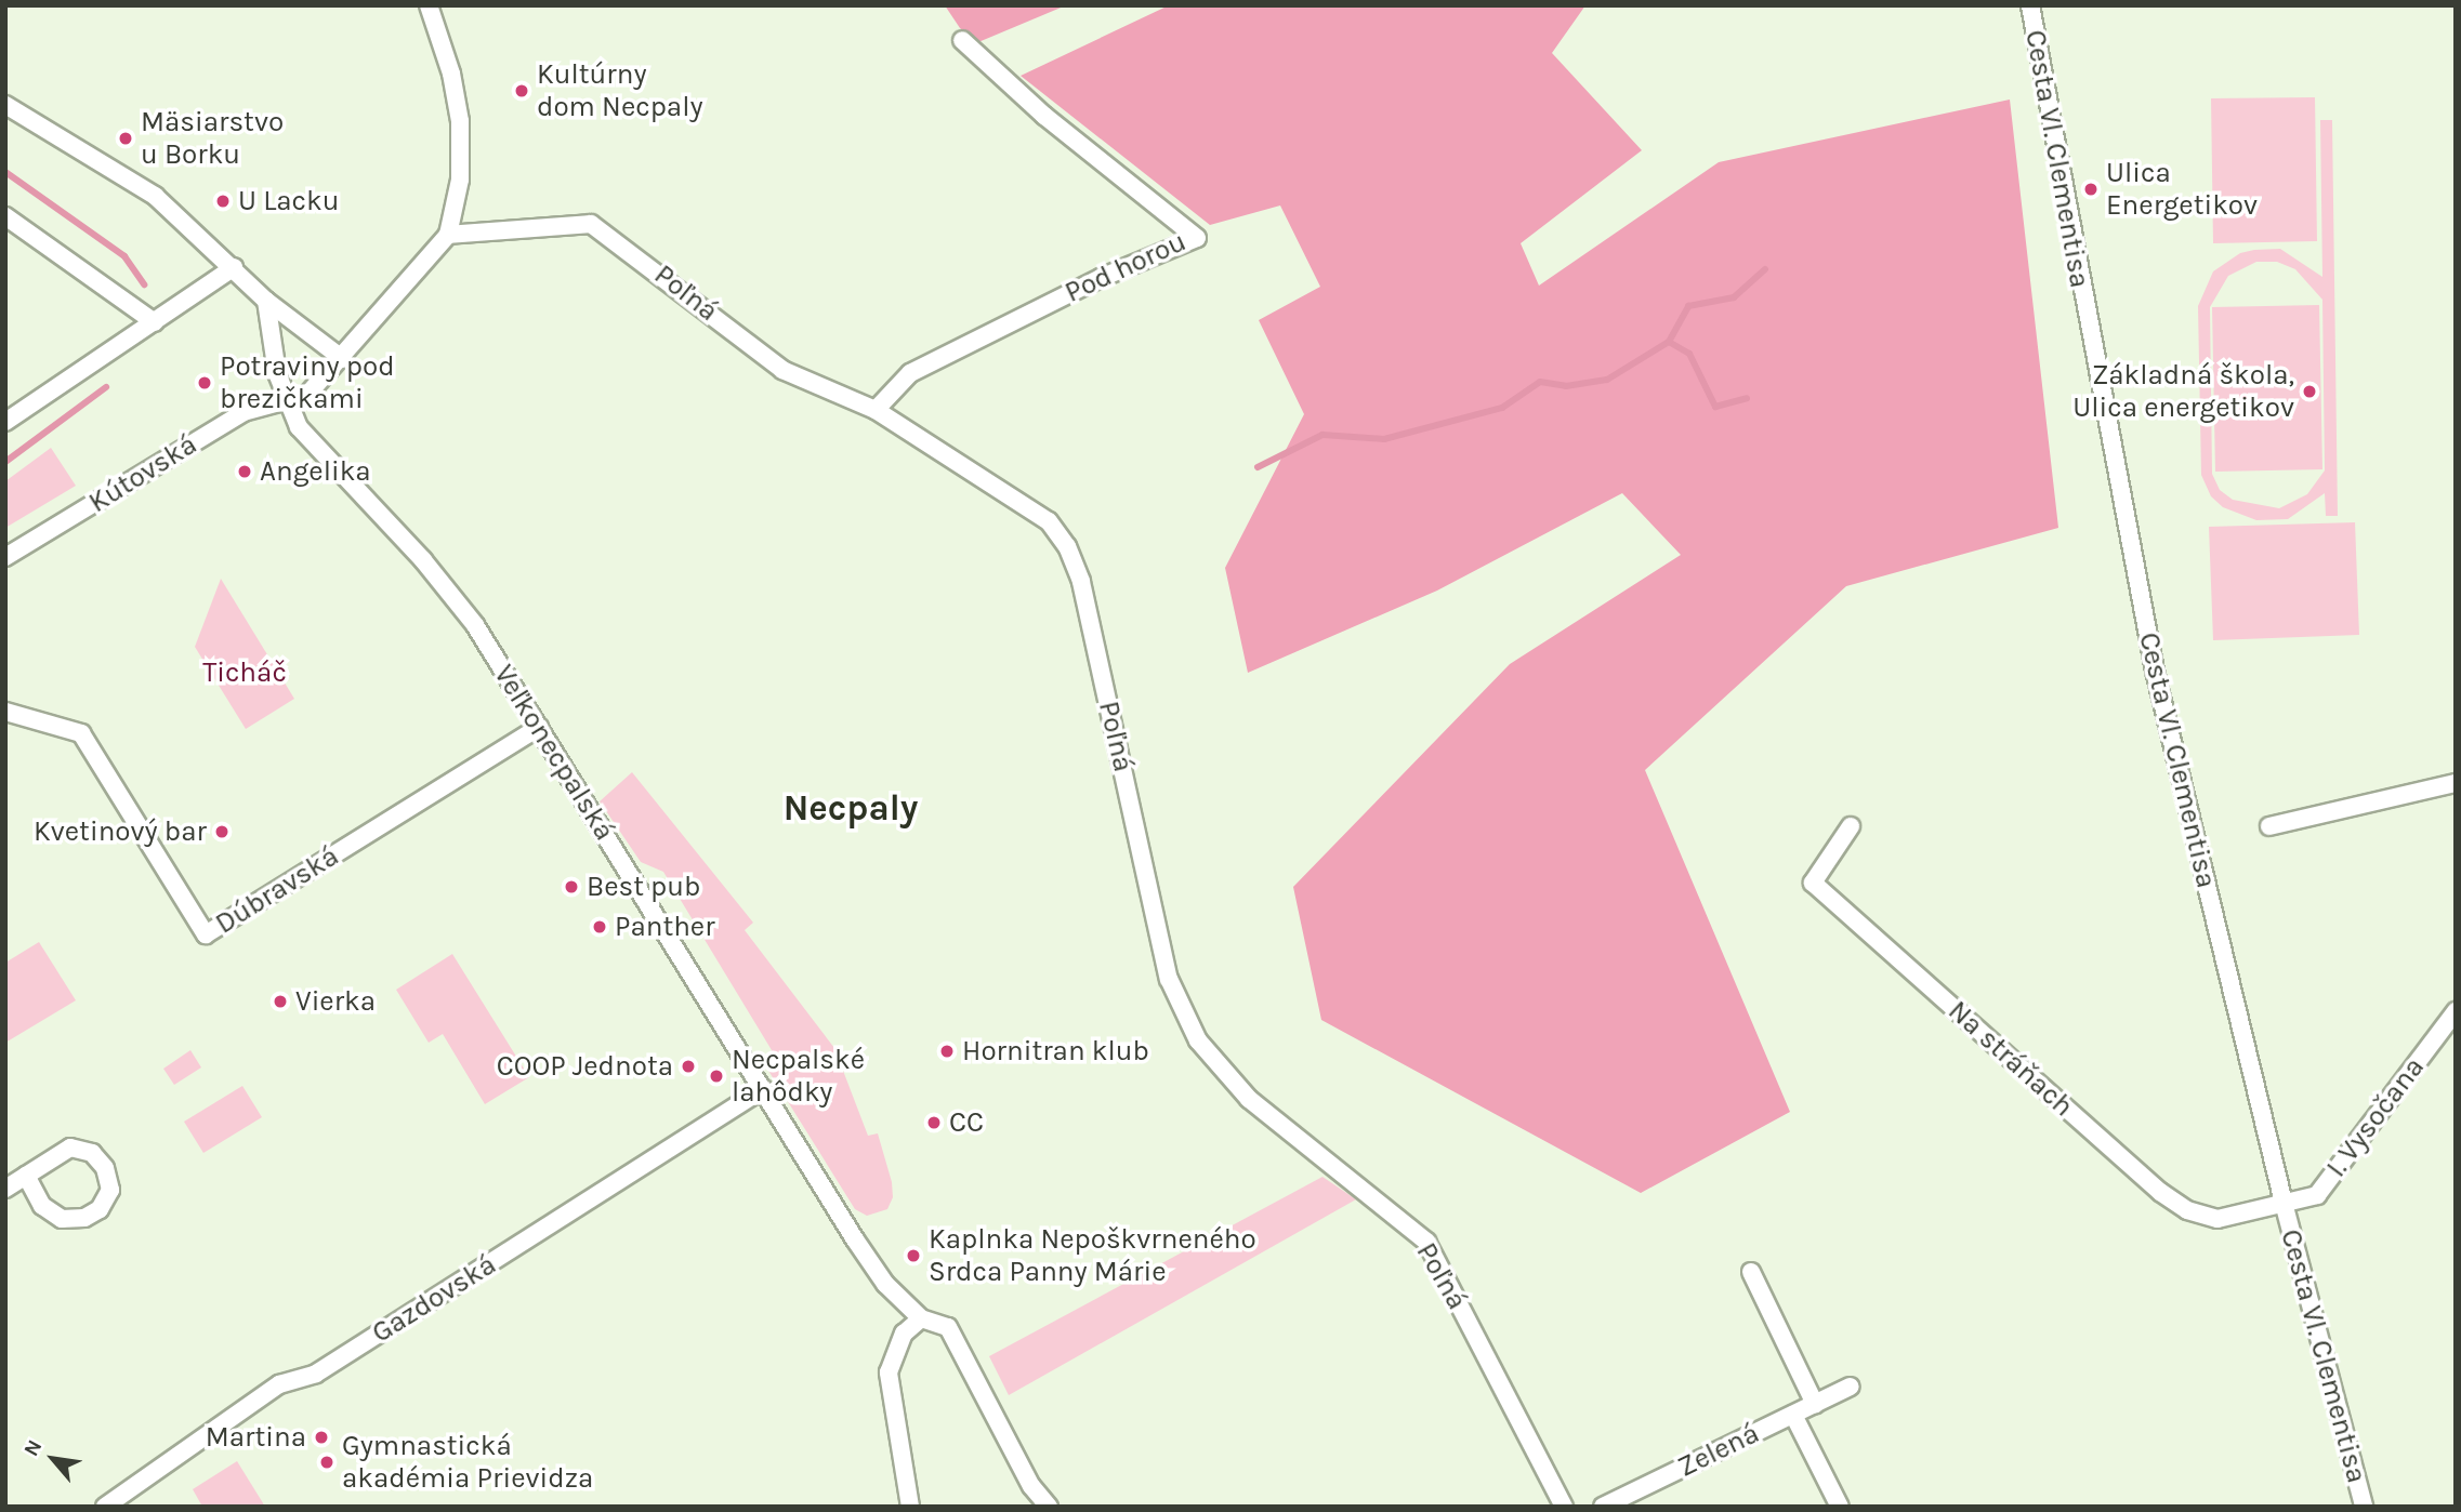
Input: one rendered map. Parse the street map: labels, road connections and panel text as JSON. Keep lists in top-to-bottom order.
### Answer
{
  "streets": {
    "street": [
      "Cesta Vl. Clementisa",
      "Pod horou",
      "Poľná",
      "Kútovská",
      "Veľkonecpalská",
      "Dúbravská",
      "Na stráňach",
      "I. Vysočana",
      "Gazdovská",
      "Zelená"
    ]
  },
  "crossings": [
    ["Cesta Vl. Clementisa", "Na stráňach"],
    ["Cesta Vl. Clementisa", "I. Vysočana"],
    ["Pod horou", "Poľná"],
    ["Poľná", "Kútovská"],
    ["Kútovská", "Veľkonecpalská"],
    ["Veľkonecpalská", "Dúbravská"],
    ["Veľkonecpalská", "Gazdovská"],
    ["Na stráňach", "I. Vysočana"]
  ],
  "districts": ["Necpaly"],
  "parks": ["Ticháč"],
  "places": [
    "Kultúrny dom Necpaly",
    "Mäsiarstvo u Borku",
    "Ulica Energetikov",
    "U Lacku",
    "Potraviny pod brezičkami",
    "Základná škola, Ulica energetikov",
    "Angelika",
    "Kvetinový bar",
    "Best pub",
    "Panther",
    "Vierka",
    "Hornitran klub",
    "COOP Jednota",
    "Necpalské lahôdky",
    "CC",
    "Kaplnka Nepoškvrneného Srdca Panny Márie",
    "Martina",
    "Gymnastická akadémia Prievidza"
  ],
  "north": "top left"
}
